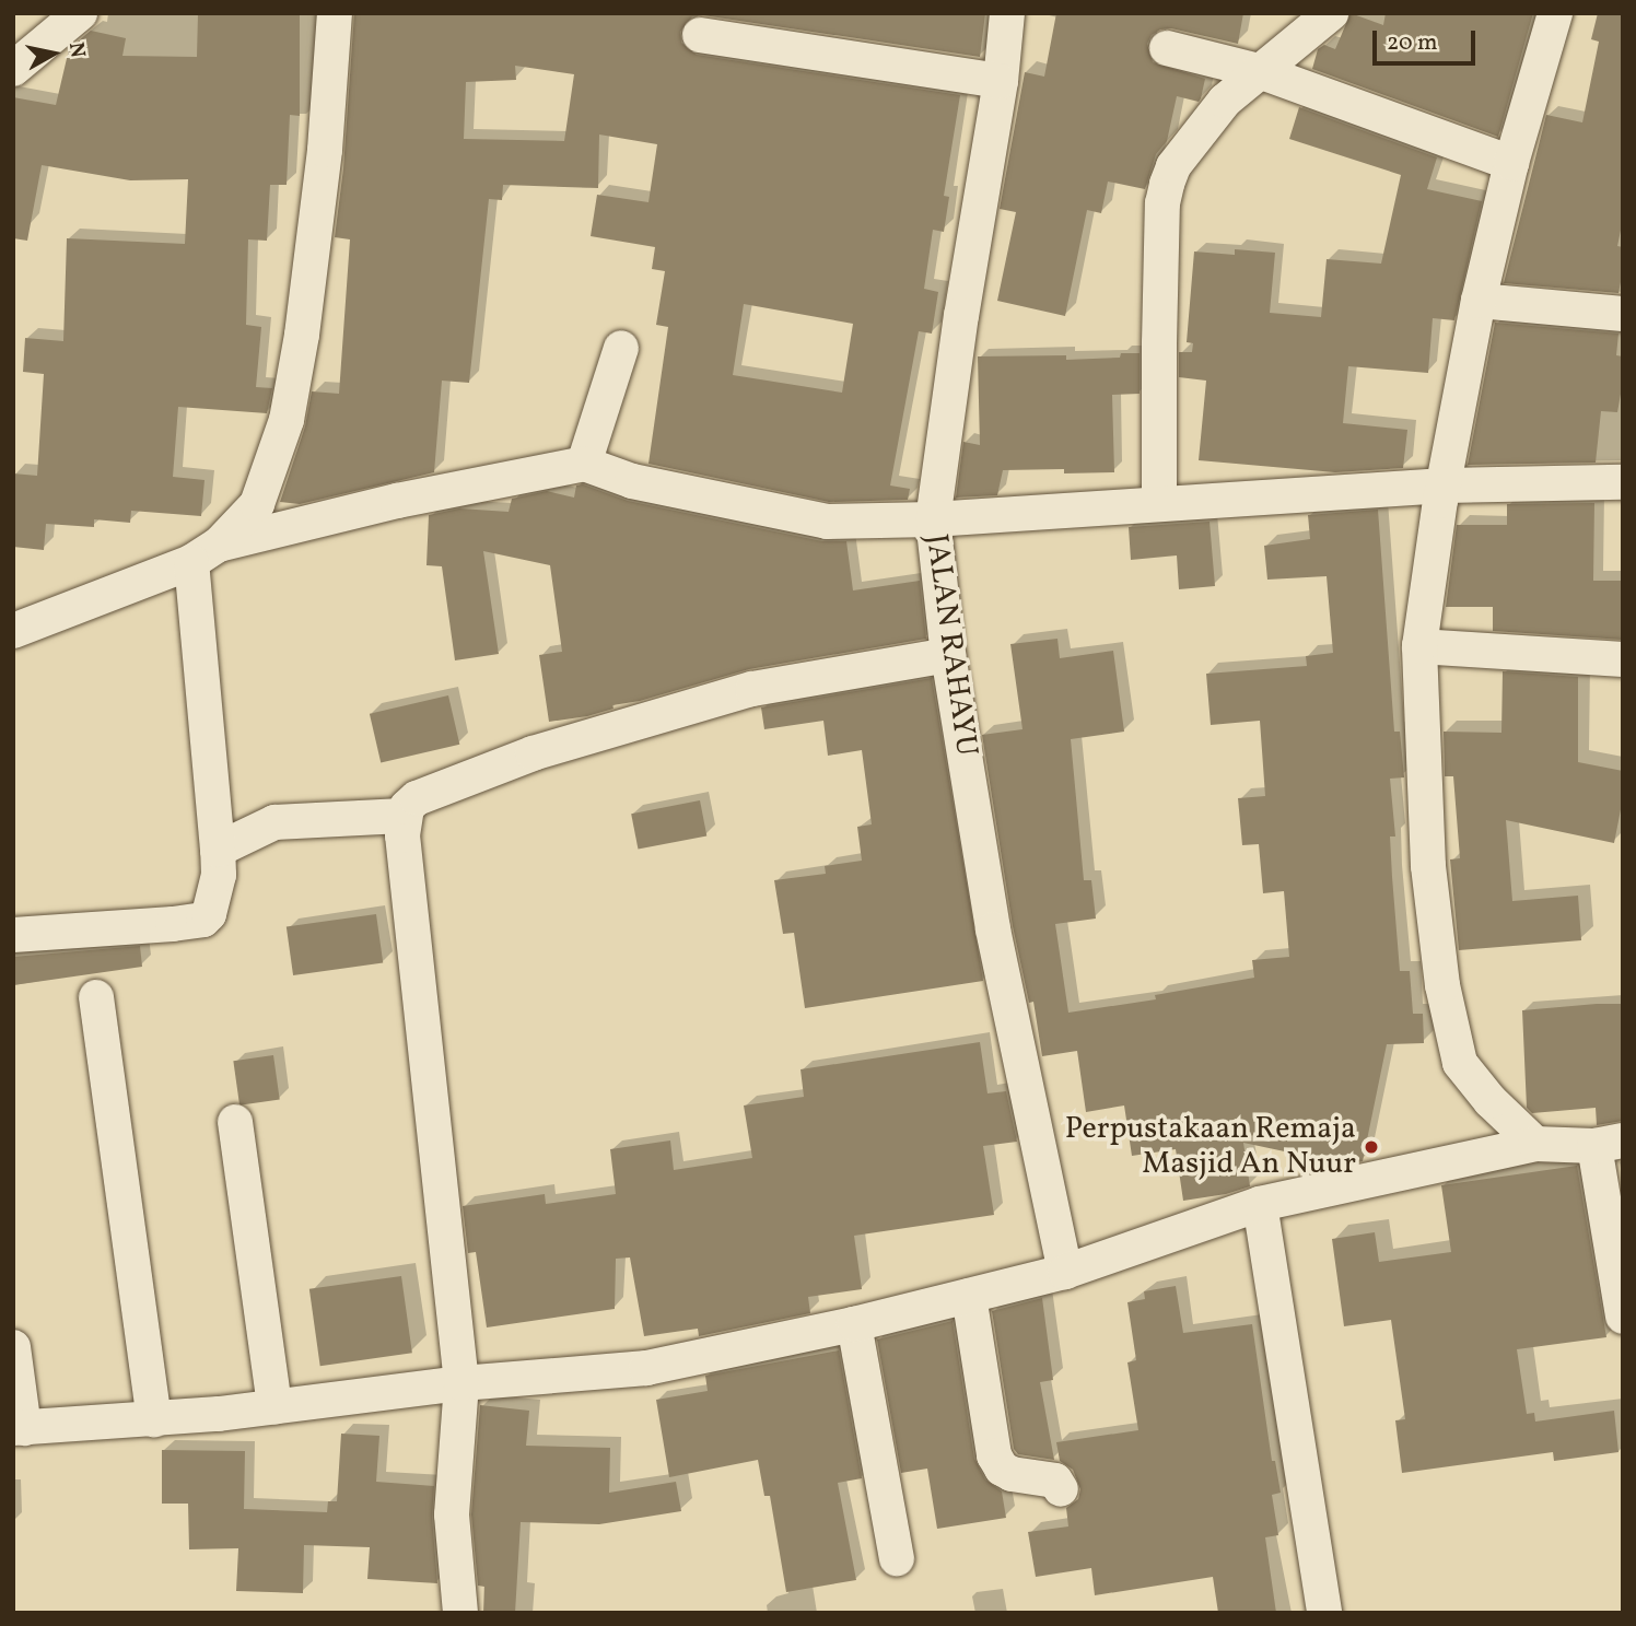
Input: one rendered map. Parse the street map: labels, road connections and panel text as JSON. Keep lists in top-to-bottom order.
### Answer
{
  "streets": {
    "street": ["JALAN RAHAYU"]
  },
  "places": ["Perpustakaan Remaja Masjid An Nuur"],
  "scale_bar": "20 m",
  "north": "right"
}
